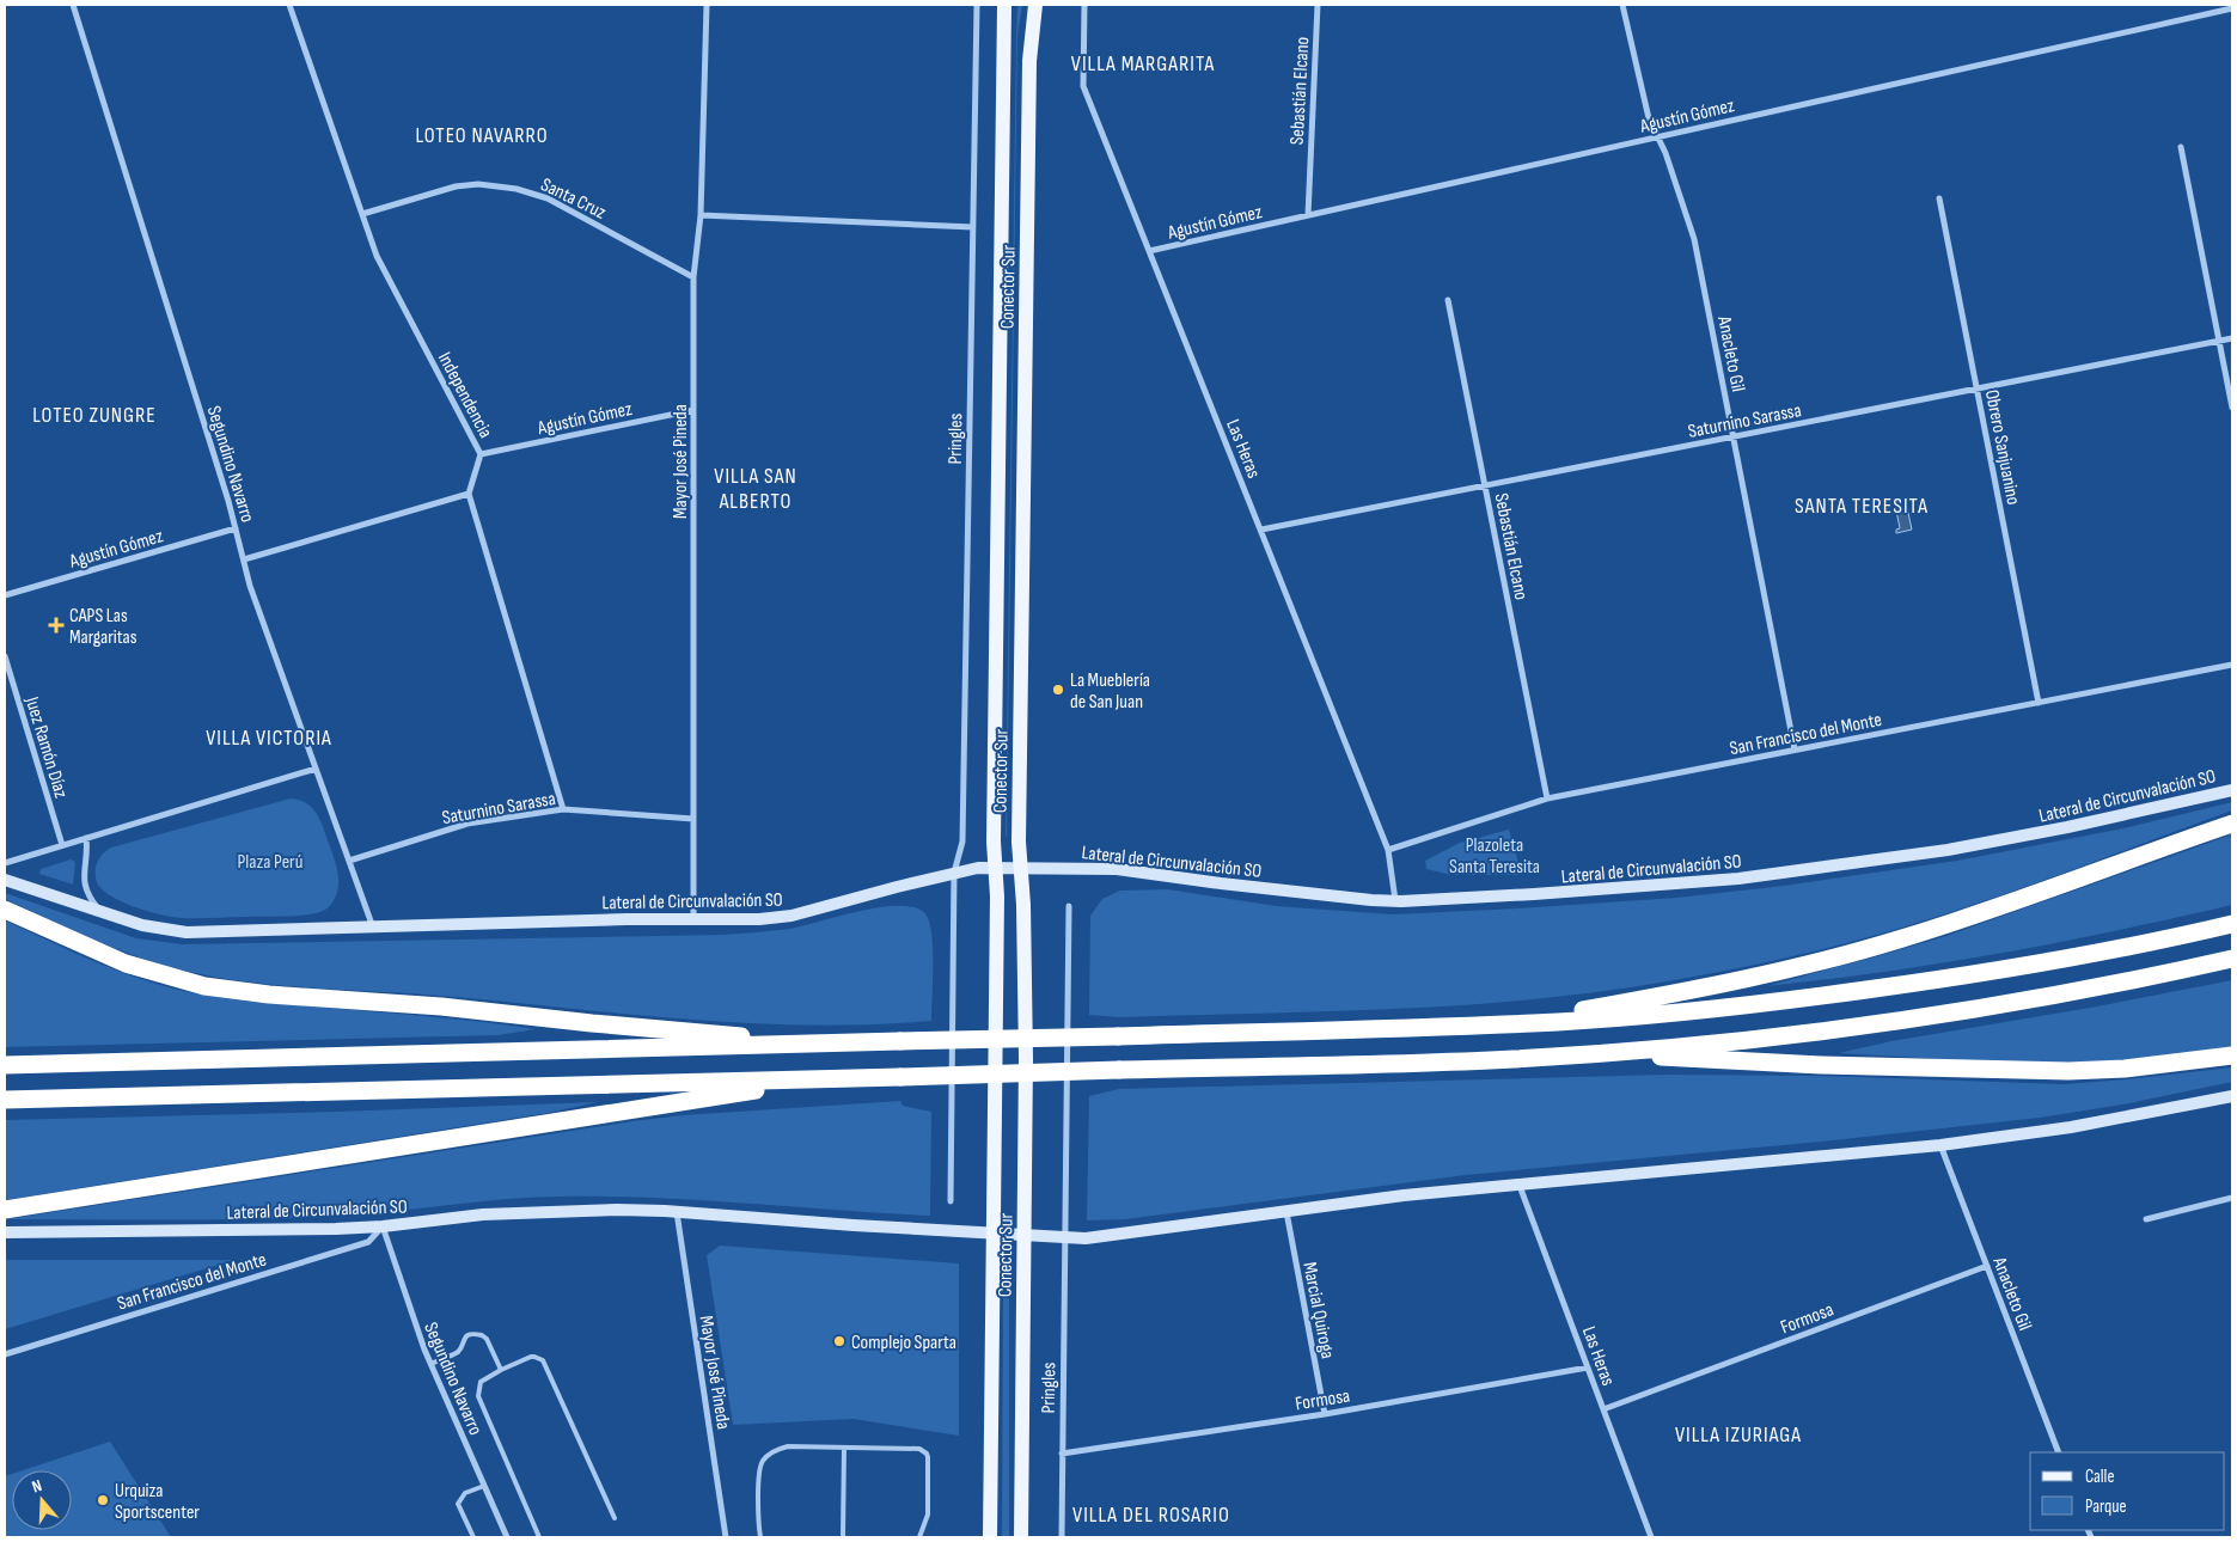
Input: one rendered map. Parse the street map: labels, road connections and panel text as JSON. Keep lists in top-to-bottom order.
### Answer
{
  "streets": {
    "main road": ["Conector Sur"],
    "street": [
      "Sebastián Elcano",
      "Agustín Gómez",
      "Santa Cruz",
      "Anacleto Gil",
      "Independencia",
      "Saturnino Sarassa",
      "Pringles",
      "Obrero Sanjuanino",
      "Las Heras",
      "Mayor José Pineda",
      "Segundino Navarro",
      "San Francisco del Monte",
      "Juez Ramón Díaz",
      "Lateral de Circunvalación SO",
      "Marcial Quiroga",
      "Formosa"
    ]
  },
  "crossings": [
    ["Sebastián Elcano", "Agustín Gómez"],
    ["Sebastián Elcano", "Saturnino Sarassa"],
    ["Sebastián Elcano", "San Francisco del Monte"],
    ["Agustín Gómez", "Anacleto Gil"],
    ["Agustín Gómez", "Independencia"],
    ["Agustín Gómez", "Las Heras"],
    ["Agustín Gómez", "Mayor José Pineda"],
    ["Agustín Gómez", "Segundino Navarro"],
    ["Santa Cruz", "Independencia"],
    ["Santa Cruz", "Mayor José Pineda"],
    ["Conector Sur", "Lateral de Circunvalación SO"],
    ["Anacleto Gil", "Saturnino Sarassa"],
    ["Anacleto Gil", "San Francisco del Monte"],
    ["Anacleto Gil", "Lateral de Circunvalación SO"],
    ["Anacleto Gil", "Formosa"],
    ["Saturnino Sarassa", "Obrero Sanjuanino"],
    ["Saturnino Sarassa", "Las Heras"],
    ["Saturnino Sarassa", "Mayor José Pineda"],
    ["Saturnino Sarassa", "Segundino Navarro"],
    ["Pringles", "Lateral de Circunvalación SO"],
    ["Pringles", "Formosa"],
    ["Obrero Sanjuanino", "San Francisco del Monte"],
    ["Las Heras", "San Francisco del Monte"],
    ["Las Heras", "Lateral de Circunvalación SO"],
    ["Las Heras", "Formosa"],
    ["Mayor José Pineda", "Lateral de Circunvalación SO"],
    ["Segundino Navarro", "San Francisco del Monte"],
    ["Segundino Navarro", "Lateral de Circunvalación SO"],
    ["San Francisco del Monte", "Lateral de Circunvalación SO"],
    ["Lateral de Circunvalación SO", "Marcial Quiroga"],
    ["Marcial Quiroga", "Formosa"]
  ],
  "districts": [
    "VILLA MARGARITA",
    "LOTEO NAVARRO",
    "LOTEO ZUNGRE",
    "VILLA SAN ALBERTO",
    "SANTA TERESITA",
    "VILLA VICTORIA",
    "VILLA IZURIAGA",
    "VILLA DEL ROSARIO"
  ],
  "parks": ["Plazoleta Santa Teresita", "Plaza Perú"],
  "places": {
    "health": ["CAPS Las Margaritas"],
    "other": ["La Mueblería de San Juan", "Complejo Sparta", "Urquiza Sportscenter"]
  },
  "legend": ["Calle", "Parque"],
  "north": "top"
}
